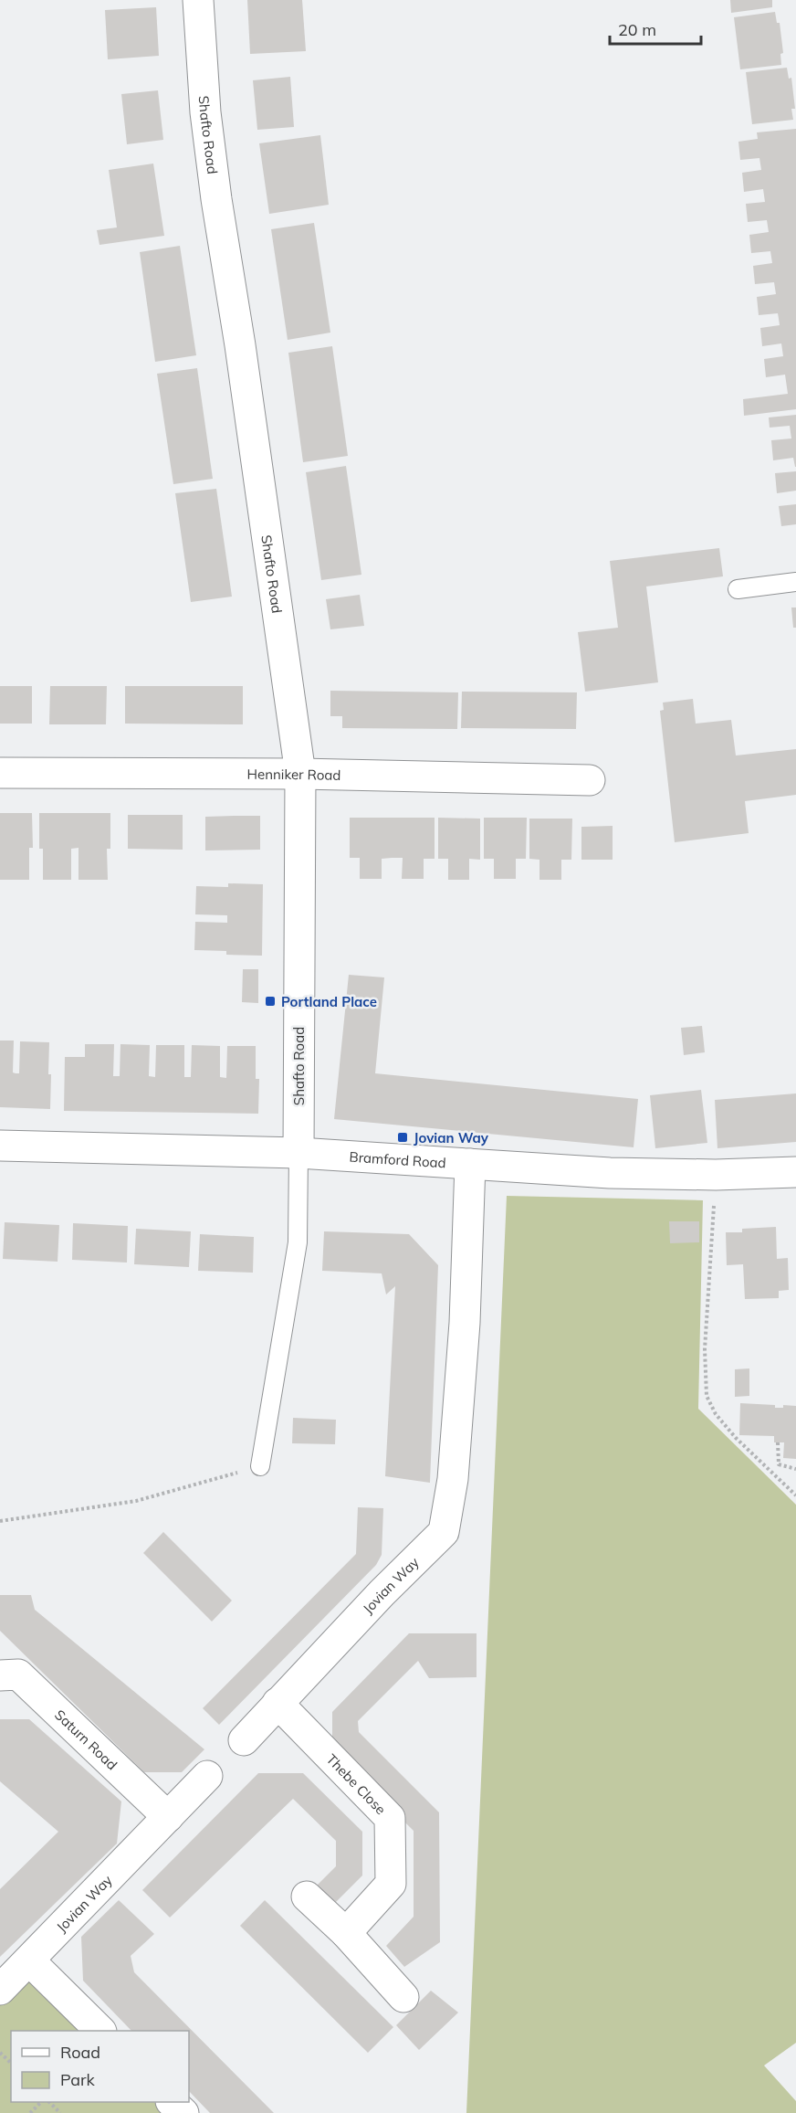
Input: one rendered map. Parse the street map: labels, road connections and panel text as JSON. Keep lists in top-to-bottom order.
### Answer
{
  "streets": {
    "street": [
      "Shafto Road",
      "Henniker Road",
      "Bramford Road",
      "Jovian Way",
      "Saturn Road",
      "Thebe Close"
    ]
  },
  "crossings": [
    ["Shafto Road", "Henniker Road"],
    ["Shafto Road", "Bramford Road"],
    ["Bramford Road", "Jovian Way"],
    ["Jovian Way", "Saturn Road"],
    ["Jovian Way", "Thebe Close"]
  ],
  "places": {
    "transit": ["Portland Place", "Jovian Way"]
  },
  "legend": ["Road", "Park"],
  "scale_bar": "20 m"
}
